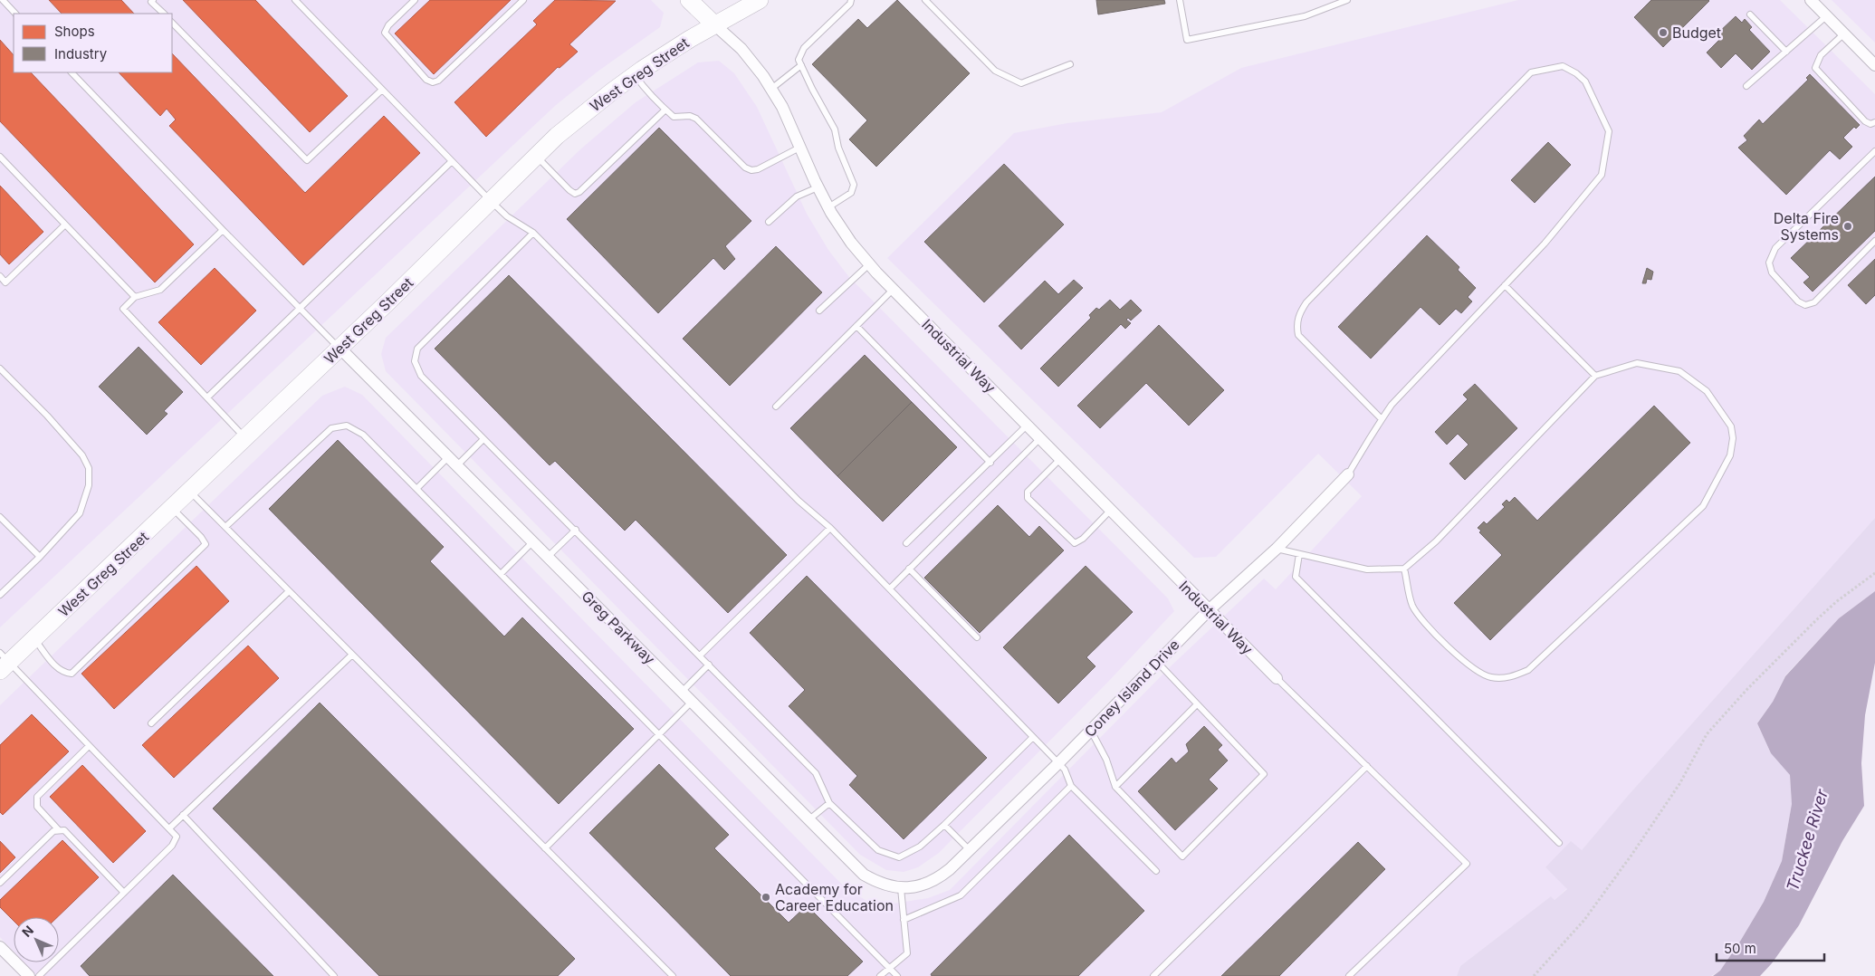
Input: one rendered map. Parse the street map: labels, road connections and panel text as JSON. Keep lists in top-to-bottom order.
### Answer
{
  "streets": {
    "main road": ["West Greg Street", "Industrial Way"],
    "street": ["Greg Parkway", "Coney Island Drive"]
  },
  "crossings": [
    ["West Greg Street", "Industrial Way"],
    ["West Greg Street", "Greg Parkway"],
    ["Industrial Way", "Coney Island Drive"],
    ["Greg Parkway", "Coney Island Drive"]
  ],
  "water": ["Truckee River"],
  "places": ["Budget", "Delta Fire Systems", "Academy for Career Education"],
  "legend": ["Shops", "Industry"],
  "scale_bar": "50 m",
  "north": "top left"
}
